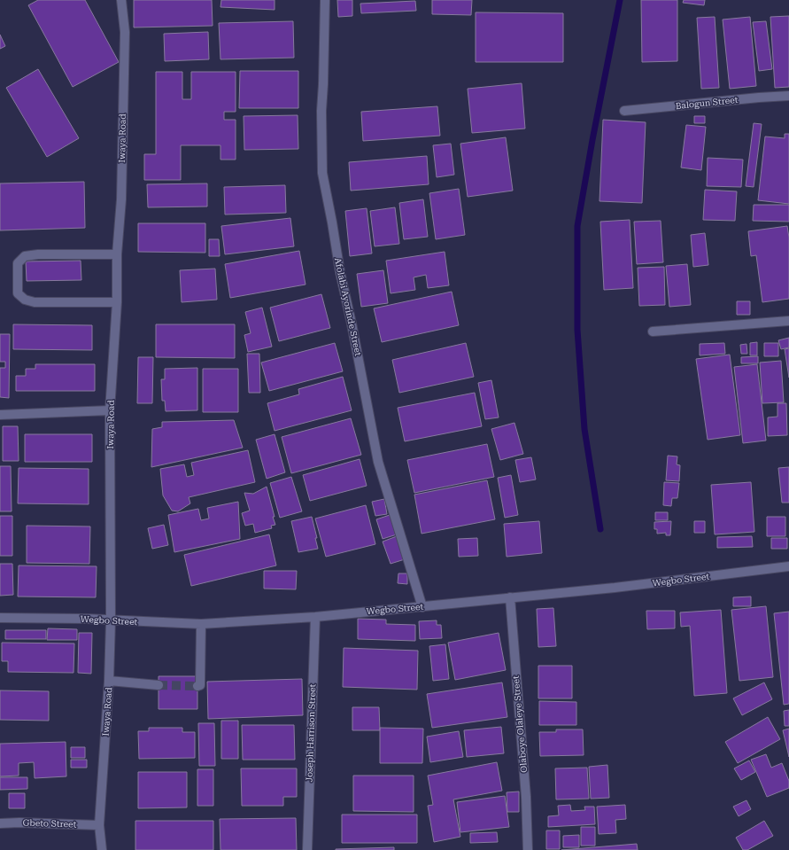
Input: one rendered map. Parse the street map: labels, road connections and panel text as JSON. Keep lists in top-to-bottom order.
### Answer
{
  "streets": {
    "street": [
      "Balogun Street",
      "Iwaya Road",
      "Afolabi Ayorinde Street",
      "Wegbo Street",
      "Olaboye Olaleye Street",
      "Joseph Harrison Street",
      "Gbeto Street"
    ]
  },
  "crossings": [
    ["Iwaya Road", "Wegbo Street"],
    ["Iwaya Road", "Gbeto Street"],
    ["Afolabi Ayorinde Street", "Wegbo Street"],
    ["Wegbo Street", "Olaboye Olaleye Street"],
    ["Wegbo Street", "Joseph Harrison Street"]
  ]
}
